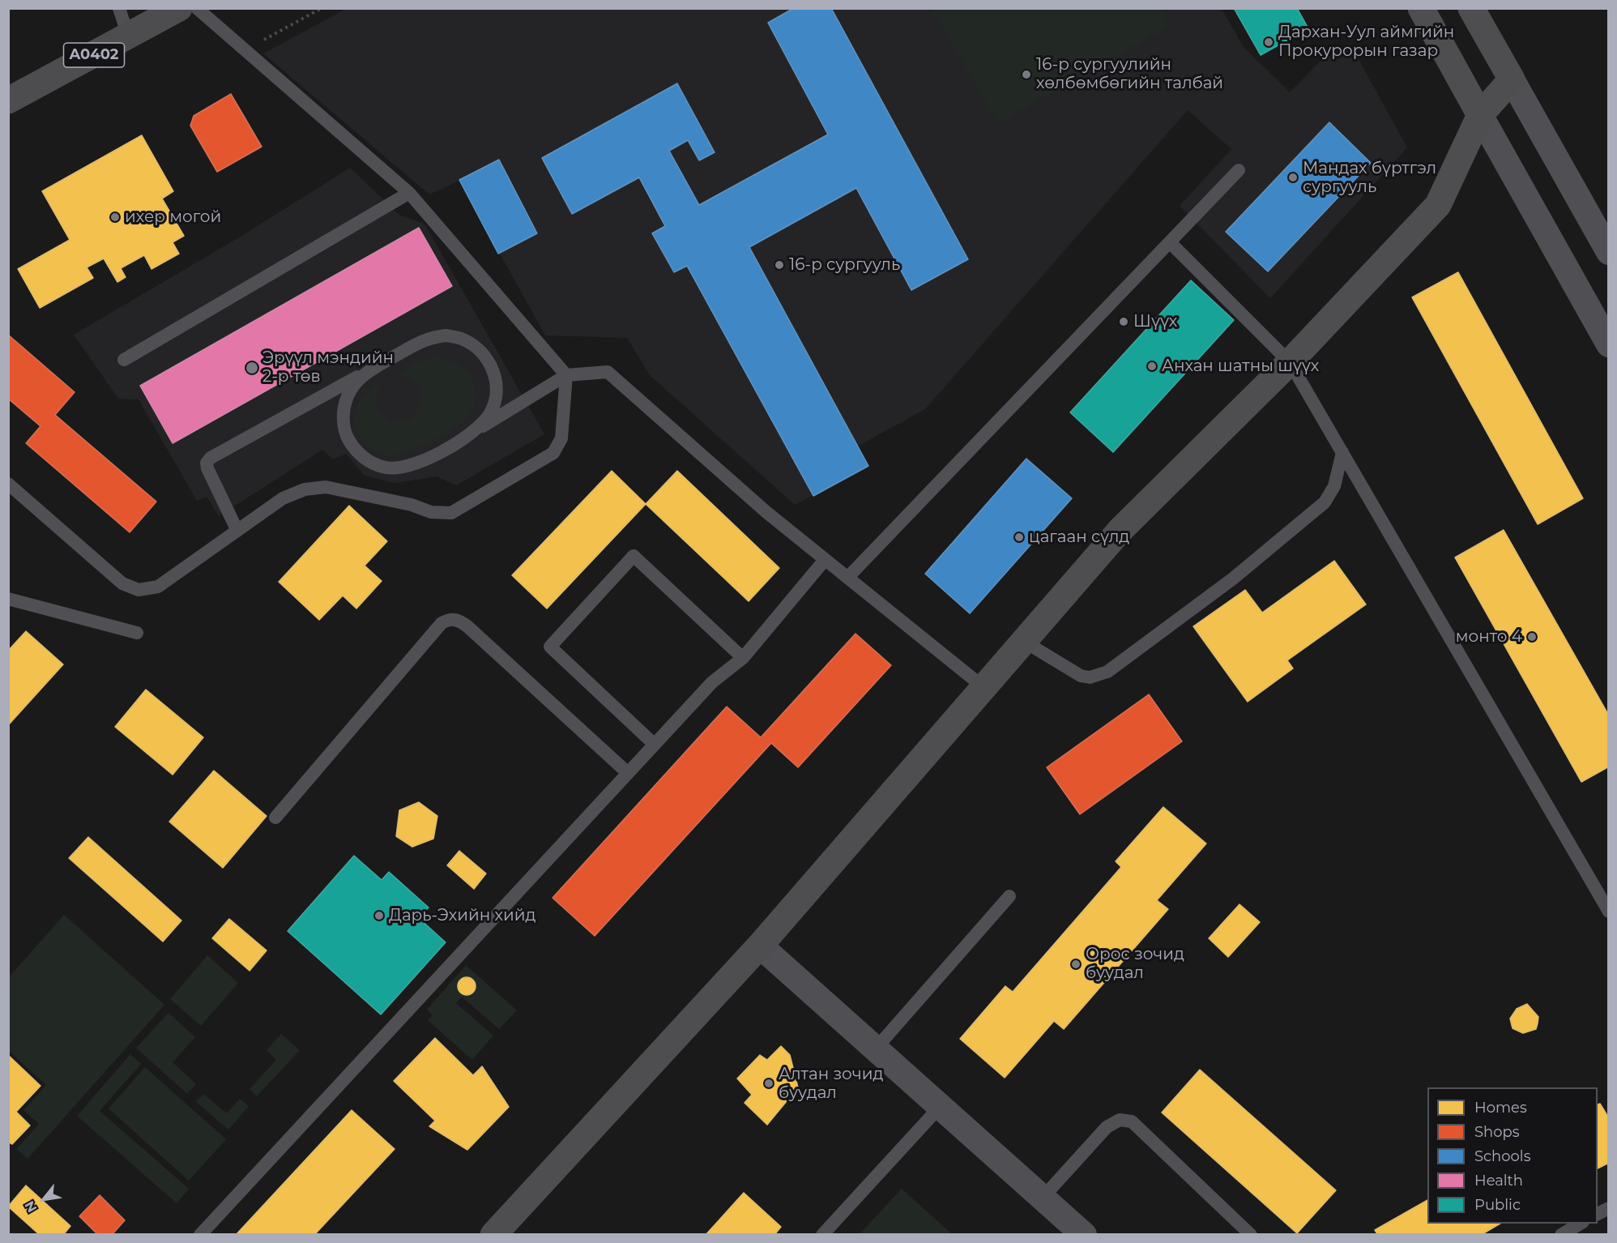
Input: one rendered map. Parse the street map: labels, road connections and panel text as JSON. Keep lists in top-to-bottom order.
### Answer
{
  "streets": {
    "highway": ["A0402"]
  },
  "places": [
    "Дархан-Уул аймгийн Прокурорын газар",
    "16-р сургуулийн хөлбөмбөгийн талбай",
    "Мандах бүртгэл сургууль",
    "ихер могой",
    "16-р сургууль",
    "Шүүх",
    "Анхан шатны шүүх",
    "Эрүүл мэндийн 2-р төв",
    "цагаан сүлд",
    "монто 4",
    "Дарь-Эхийн хийд",
    "Орос зочид буудал",
    "Алтан зочид буудал"
  ],
  "legend": [
    "Homes",
    "Shops",
    "Schools",
    "Health",
    "Public"
  ],
  "north": "bottom left"
}
